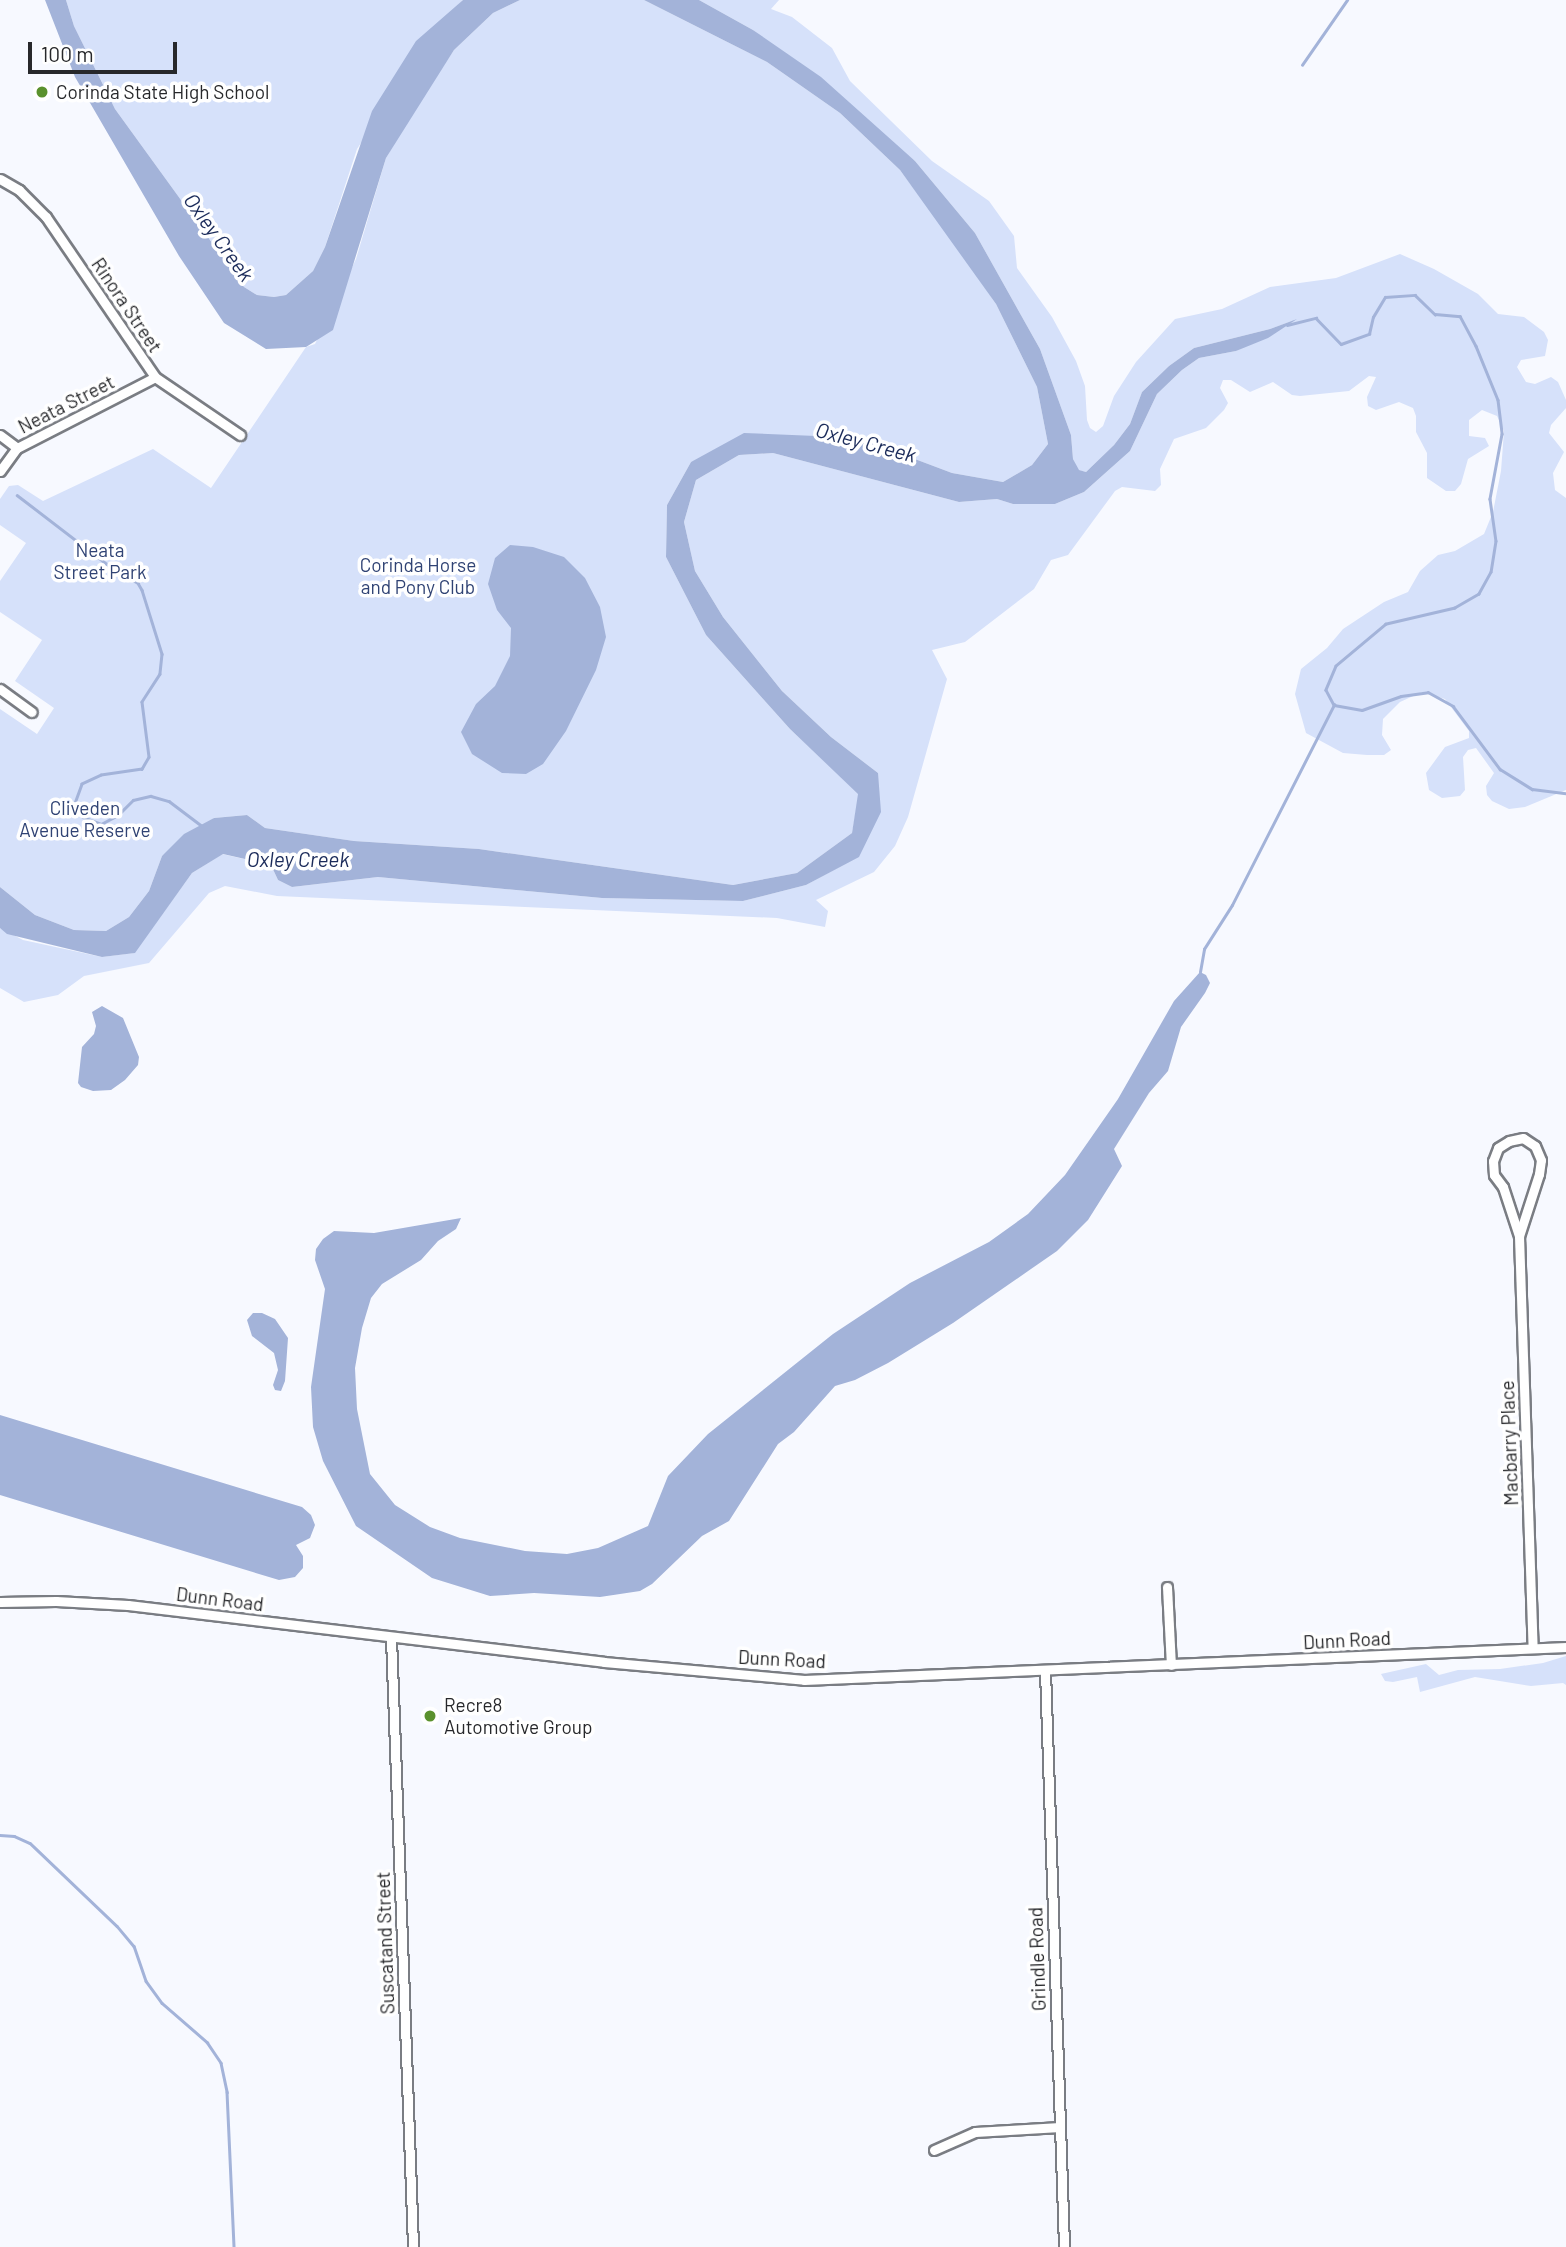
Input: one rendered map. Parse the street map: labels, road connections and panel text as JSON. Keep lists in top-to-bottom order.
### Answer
{
  "streets": {
    "street": [
      "Rinora Street",
      "Neata Street",
      "Macbarry Place",
      "Dunn Road",
      "Suscatand Street",
      "Grindle Road"
    ]
  },
  "crossings": [
    ["Rinora Street", "Neata Street"],
    ["Macbarry Place", "Dunn Road"],
    ["Dunn Road", "Suscatand Street"],
    ["Dunn Road", "Grindle Road"]
  ],
  "water": ["Oxley Creek"],
  "parks": ["Neata Street Park", "Corinda Horse and Pony Club", "Cliveden Avenue Reserve"],
  "places": ["Corinda State High School", "Recre8 Automotive Group"],
  "scale_bar": "100 m"
}
